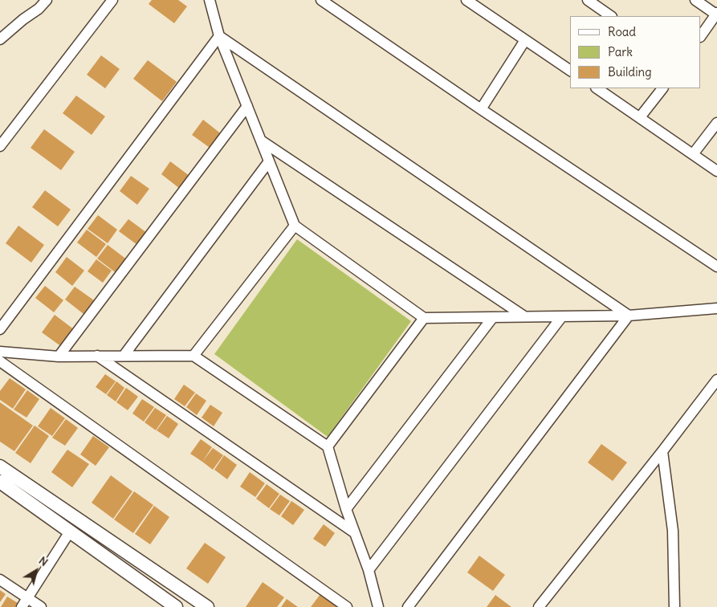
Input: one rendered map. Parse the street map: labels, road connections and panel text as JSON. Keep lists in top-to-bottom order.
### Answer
{
  "legend": ["Road", "Park", "Building"],
  "north": "top right"
}
